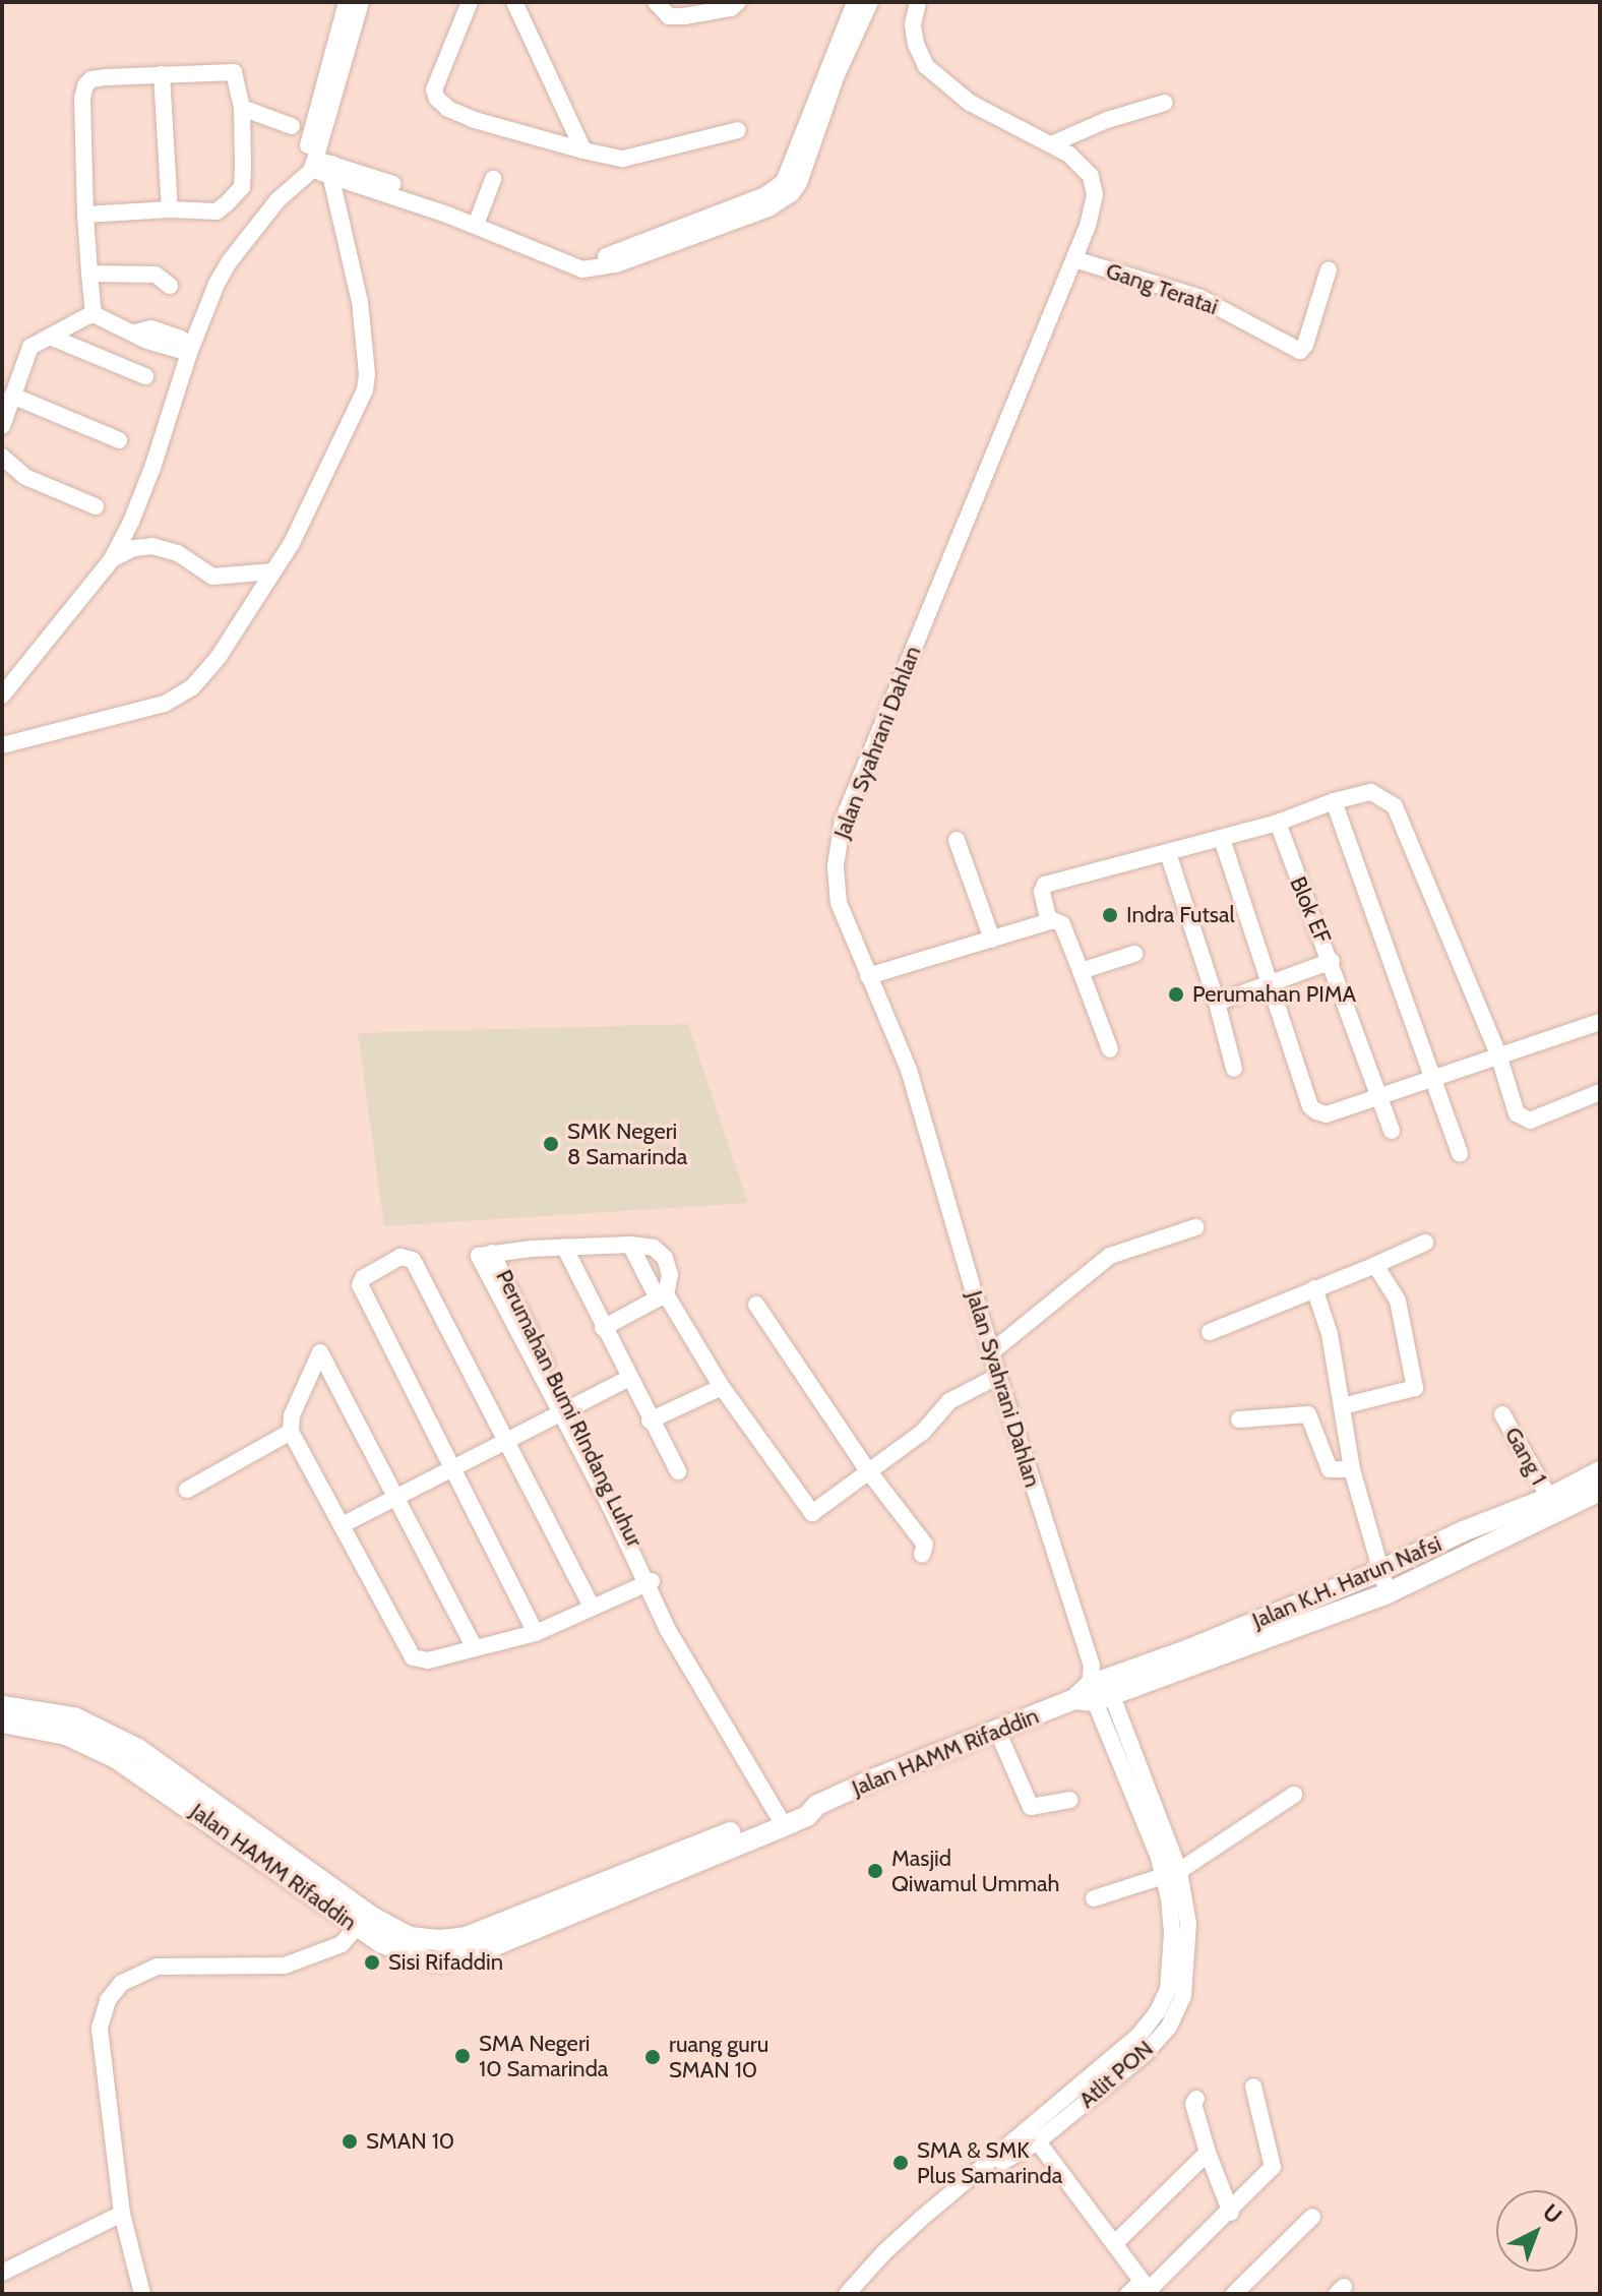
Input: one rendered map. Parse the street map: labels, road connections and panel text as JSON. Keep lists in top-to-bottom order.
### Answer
{
  "streets": {
    "main road": ["Jalan K.H. Harun Nafsi", "Jalan HAMM Rifaddin"],
    "street": [
      "Gang Teratai",
      "Jalan Syahrani Dahlan",
      "Blok EF",
      "Perumahan Bumi RIndang Luhur",
      "Gang 1",
      "Atlit PON"
    ]
  },
  "crossings": [
    ["Gang Teratai", "Jalan Syahrani Dahlan"],
    ["Jalan Syahrani Dahlan", "Jalan K.H. Harun Nafsi"],
    ["Jalan Syahrani Dahlan", "Jalan HAMM Rifaddin"],
    ["Jalan Syahrani Dahlan", "Atlit PON"],
    ["Perumahan Bumi RIndang Luhur", "Jalan HAMM Rifaddin"],
    ["Gang 1", "Jalan K.H. Harun Nafsi"],
    ["Jalan K.H. Harun Nafsi", "Jalan HAMM Rifaddin"],
    ["Jalan K.H. Harun Nafsi", "Atlit PON"],
    ["Jalan HAMM Rifaddin", "Atlit PON"]
  ],
  "places": [
    "Indra Futsal",
    "Perumahan PIMA",
    "SMK Negeri 8 Samarinda",
    "Masjid Qiwamul Ummah",
    "Sisi Rifaddin",
    "SMA Negeri 10 Samarinda",
    "ruang guru SMAN 10",
    "SMAN 10",
    "SMA & SMK Plus Samarinda"
  ],
  "north": "top right"
}
